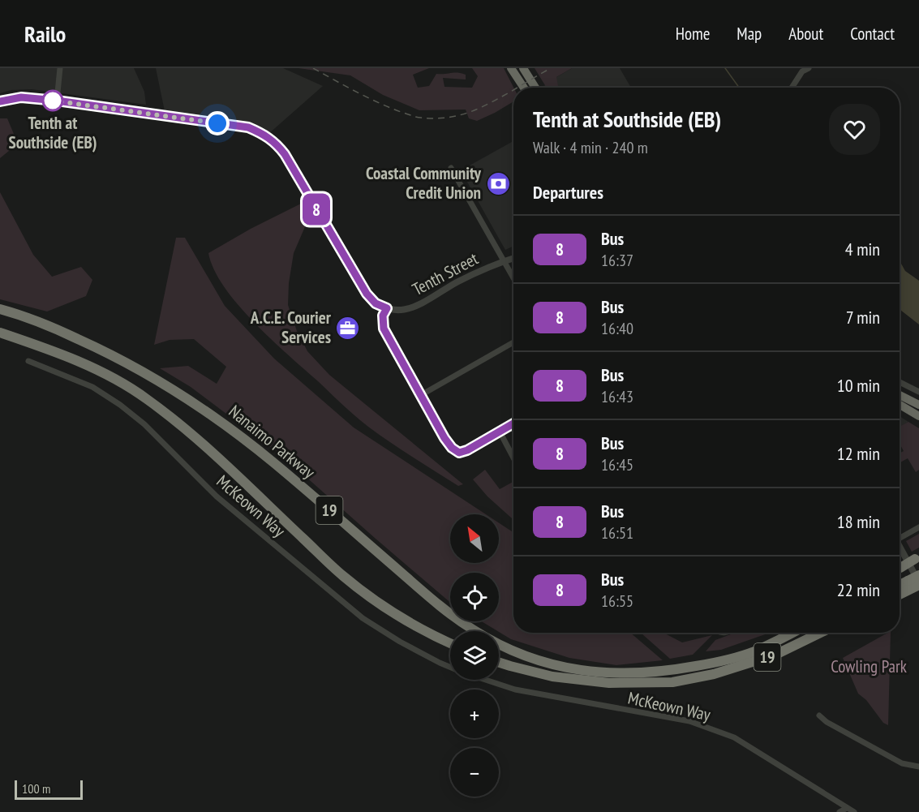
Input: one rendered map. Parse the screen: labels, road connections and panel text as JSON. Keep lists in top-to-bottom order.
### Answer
{
  "streets": {
    "highway": ["Nanaimo Parkway", "19"],
    "street": ["Tenth Street", "McKeown Way"]
  },
  "parks": ["Cowling Park"],
  "places": {
    "other": ["Tenth at Southside (EB)"],
    "bank": ["Coastal Community Credit Union"],
    "office": ["A.C.E. Courier Services"]
  },
  "lines": ["bus line 8"],
  "scale_bar": "100 m",
  "north": "top left",
  "page": {
    "header": "Railo",
    "nav": [
      "Home",
      "Map",
      "About",
      "Contact"
    ],
    "on_map": "8",
    "heading": [
      ["Tenth at Southside (EB)", "Walk · 4 min · 240 m"],
      "Departures"
    ],
    "list": [
      {
        "mark": "8",
        "name": "Bus",
        "note": "16:37",
        "value": "4 min"
      },
      {
        "mark": "8",
        "name": "Bus",
        "note": "16:40",
        "value": "7 min"
      },
      {
        "mark": "8",
        "name": "Bus",
        "note": "16:43",
        "value": "10 min"
      },
      {
        "mark": "8",
        "name": "Bus",
        "note": "16:45",
        "value": "12 min"
      },
      {
        "mark": "8",
        "name": "Bus",
        "note": "16:51",
        "value": "18 min"
      },
      {
        "mark": "8",
        "name": "Bus",
        "note": "16:55",
        "value": "22 min"
      }
    ],
    "map_buttons": ["+", "−"],
    "scale": "100 m"
  }
}
